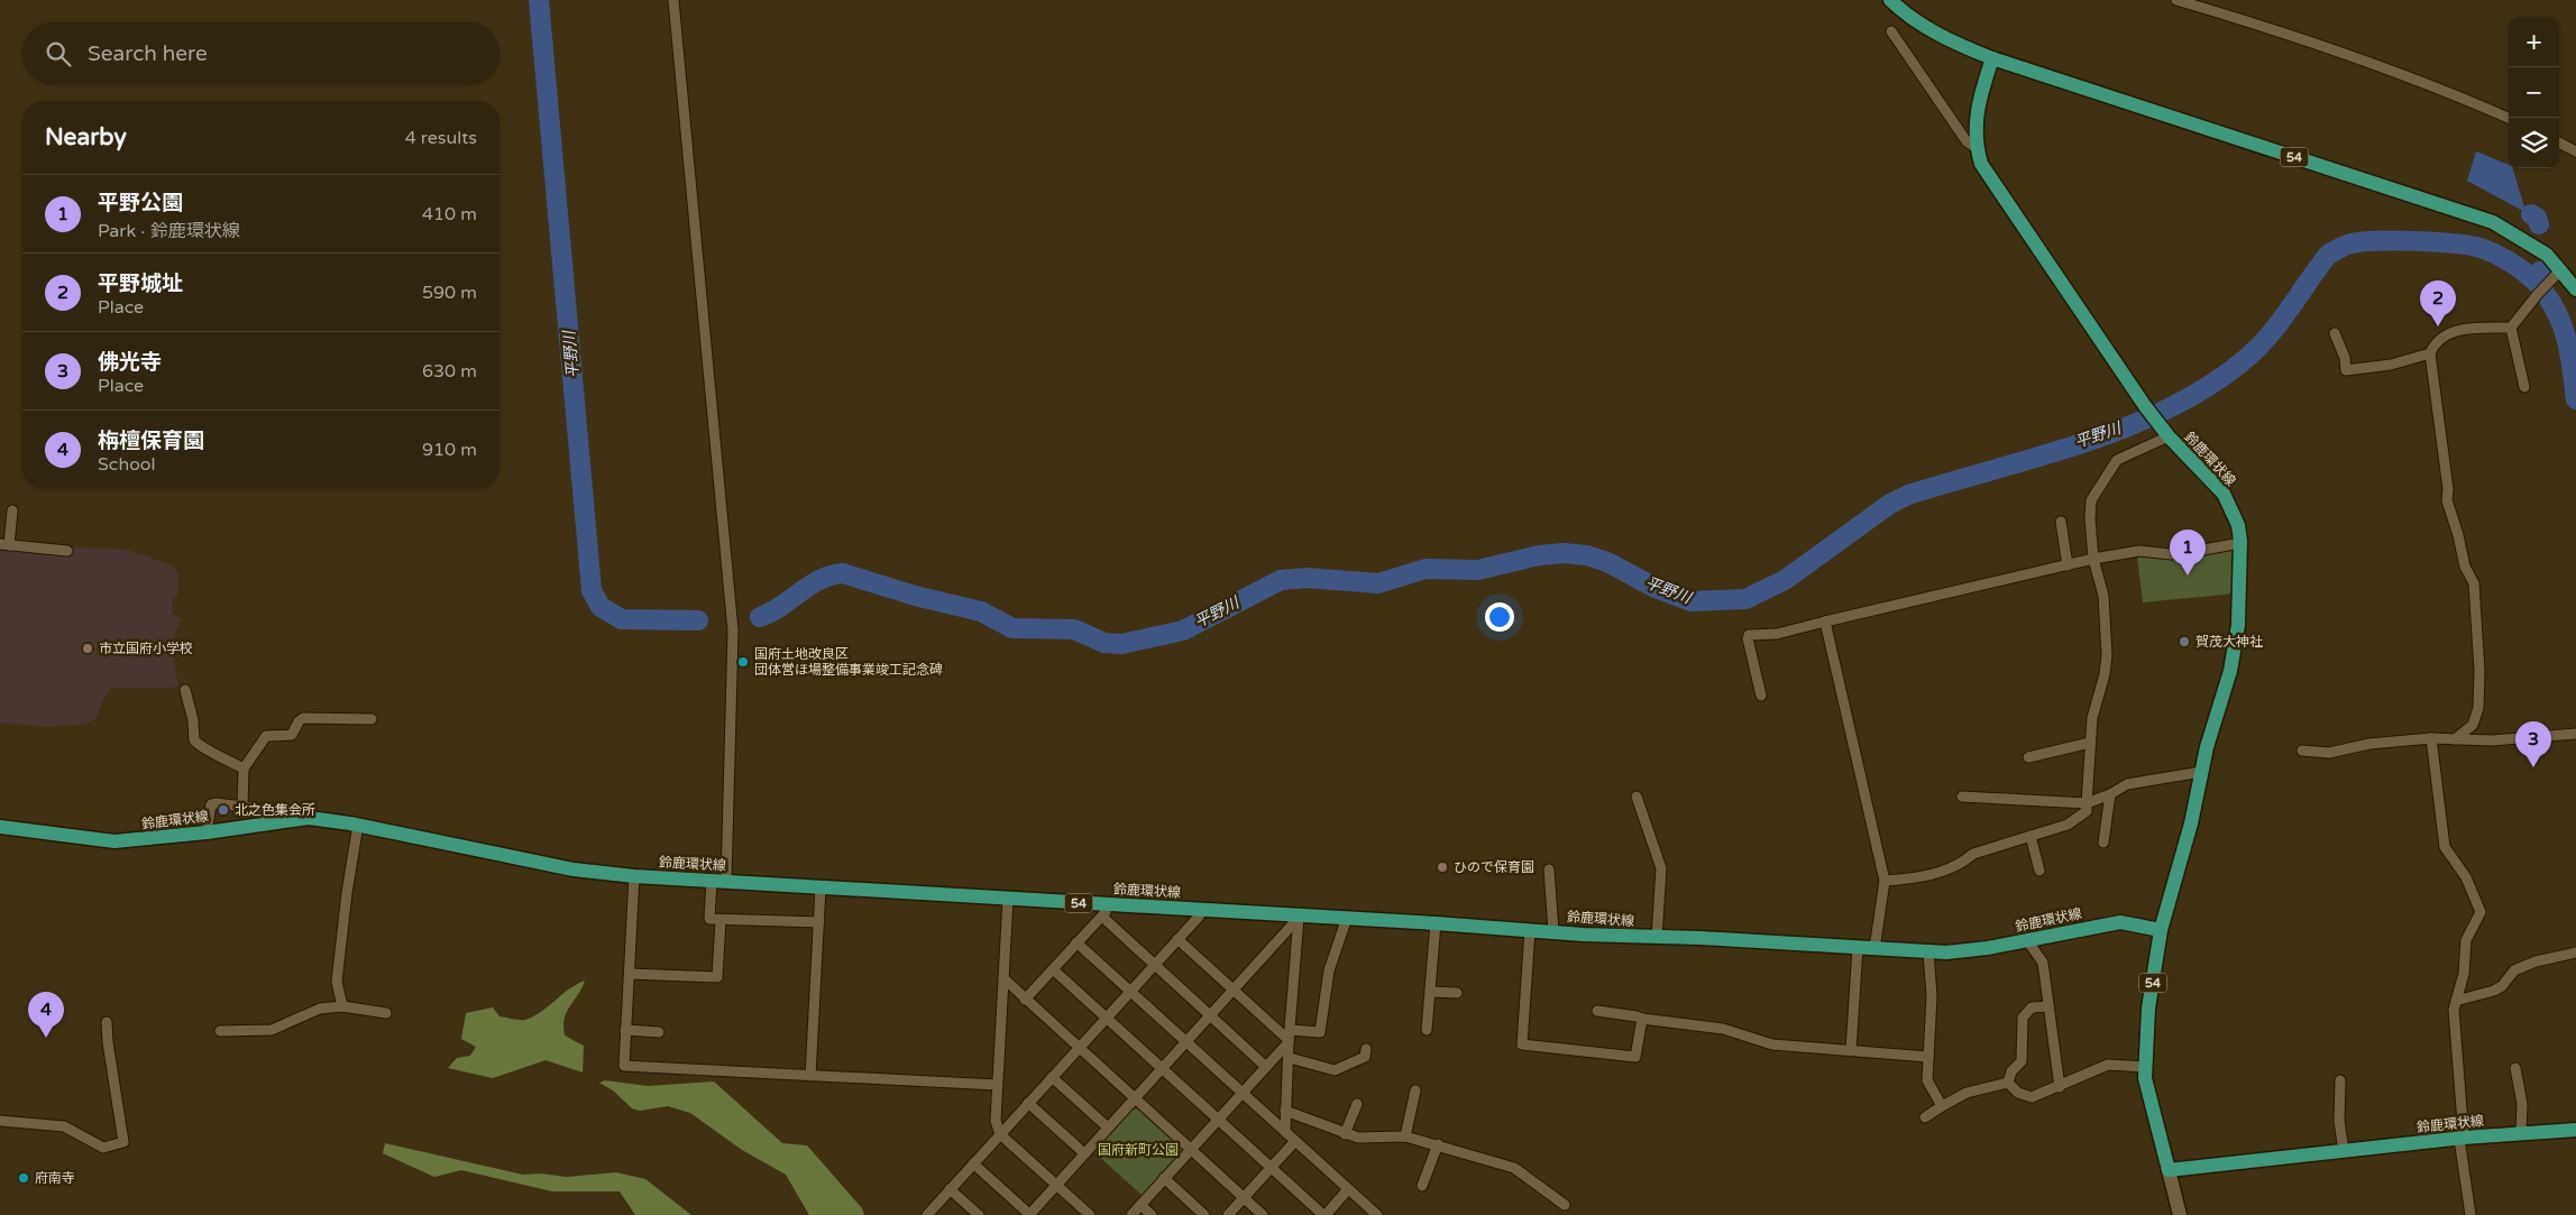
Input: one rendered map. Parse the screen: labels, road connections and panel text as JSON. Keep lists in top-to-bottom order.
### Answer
{
  "streets": {
    "main road": ["54", "鈴鹿環状線"]
  },
  "crossings": [
    ["54", "鈴鹿環状線"]
  ],
  "water": ["平野川"],
  "parks": ["国府新町公園"],
  "places": [
    "賀茂大神社",
    "市立国府小学校",
    "国府土地改良区 団体営ほ場整備事業竣工記念碑",
    "北之色集会所",
    "ひので保育園",
    "府南寺"
  ],
  "page": {
    "map_buttons": ["+", "−"],
    "search": "Search here",
    "heading": ["Nearby", "4 results"],
    "list": [
      {
        "mark": "1",
        "name": "平野公園",
        "note": "Park · 鈴鹿環状線",
        "value": "410 m"
      },
      {
        "mark": "2",
        "name": "平野城址",
        "note": "Place",
        "value": "590 m"
      },
      {
        "mark": "3",
        "name": "佛光寺",
        "note": "Place",
        "value": "630 m"
      },
      {
        "mark": "4",
        "name": "栴檀保育園",
        "note": "School",
        "value": "910 m"
      }
    ],
    "pins": [
      "2",
      "1",
      "3",
      "4"
    ]
  }
}
